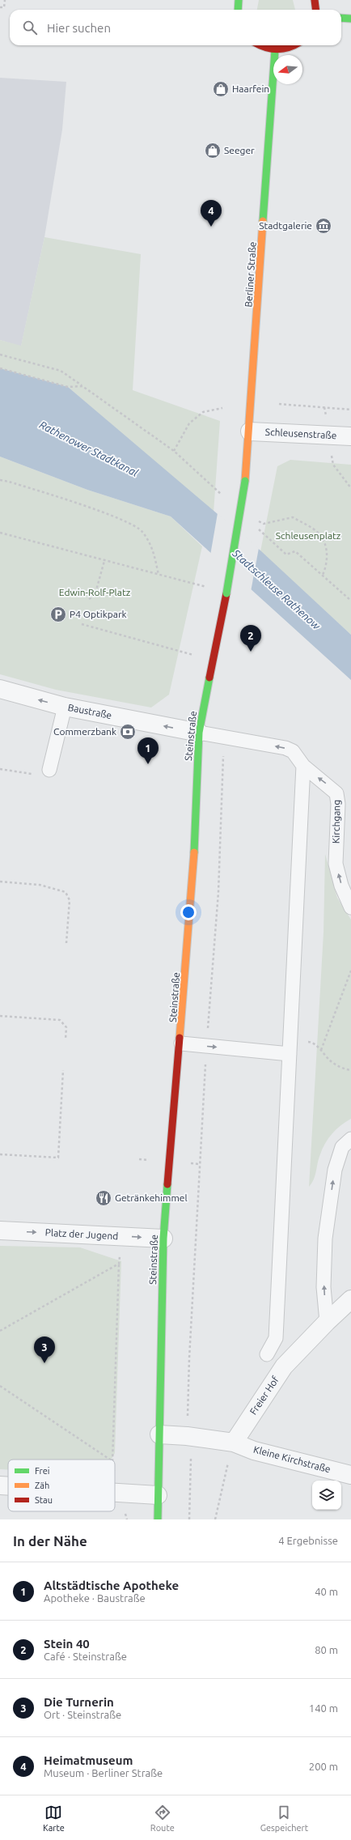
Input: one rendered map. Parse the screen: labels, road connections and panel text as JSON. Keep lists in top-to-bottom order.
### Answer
{
  "streets": {
    "main road": ["Berliner Straße", "Steinstraße"],
    "street": [
      "Schleusenstraße",
      "Baustraße",
      "Platz der Jugend",
      "Freier Hof",
      "Kleine Kirchstraße"
    ],
    "lane": ["Kirchgang"]
  },
  "crossings": [
    ["Berliner Straße", "Schleusenstraße"],
    ["Berliner Straße", "Steinstraße"],
    ["Baustraße", "Steinstraße"],
    ["Baustraße", "Kirchgang"],
    ["Steinstraße", "Kirchgang"],
    ["Steinstraße", "Platz der Jugend"],
    ["Freier Hof", "Kleine Kirchstraße"]
  ],
  "one_way": ["Baustraße", "Kirchgang", "Platz der Jugend"],
  "water": ["Rathenower Stadtkanal", "Stadtschleuse Rathenow"],
  "parks": ["Schleusenplatz", "Edwin-Rolf-Platz"],
  "places": {
    "shop": ["Haarfein", "Seeger"],
    "museum": ["Stadtgalerie"],
    "parking": ["P4 Optikpark"],
    "bank": ["Commerzbank"],
    "restaurant": ["Getränkehimmel"]
  },
  "legend": ["Frei", "Zäh", "Stau"],
  "north": "left",
  "page": {
    "search": "Hier suchen",
    "pins": [
      "4",
      "2",
      "1",
      "3"
    ],
    "heading": ["In der Nähe", "4 Ergebnisse"],
    "list": [
      {
        "mark": "1",
        "name": "Altstädtische Apotheke",
        "note": "Apotheke · Baustraße",
        "value": "40 m"
      },
      {
        "mark": "2",
        "name": "Stein 40",
        "note": "Café · Steinstraße",
        "value": "80 m"
      },
      {
        "mark": "3",
        "name": "Die Turnerin",
        "note": "Ort · Steinstraße",
        "value": "140 m"
      },
      {
        "mark": "4",
        "name": "Heimatmuseum",
        "note": "Museum · Berliner Straße",
        "value": "200 m"
      }
    ],
    "nav": ["Karte", "Route", "Gespeichert"]
  }
}
